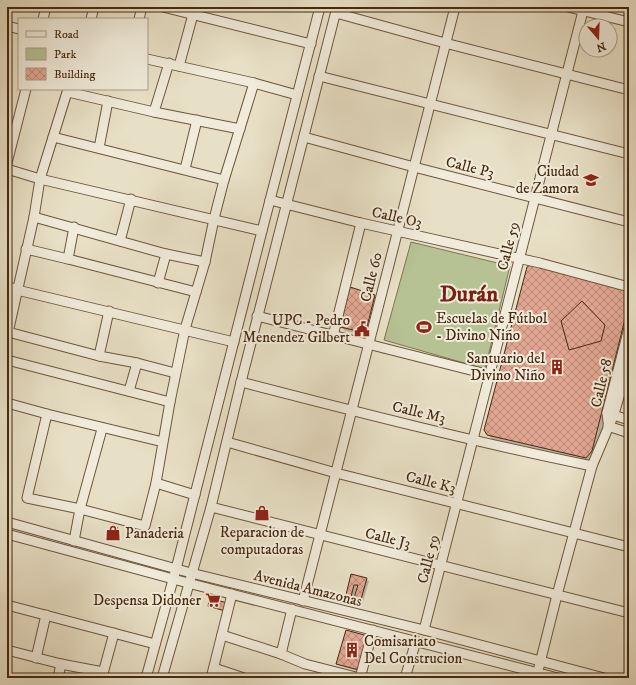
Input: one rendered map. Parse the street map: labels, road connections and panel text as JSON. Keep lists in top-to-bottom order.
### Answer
{
  "streets": {
    "street": [
      "Calle P3",
      "Calle O3",
      "Calle 59",
      "Calle 60",
      "Calle 58",
      "Calle M3",
      "Calle K3",
      "Calle J3",
      "Avenida Amazonas"
    ]
  },
  "crossings": [
    ["Calle P3", "Calle 59"],
    ["Calle P3", "Calle 60"],
    ["Calle O3", "Calle 59"],
    ["Calle O3", "Calle 60"],
    ["Calle 59", "Calle M3"],
    ["Calle 59", "Calle K3"],
    ["Calle 59", "Calle J3"],
    ["Calle 59", "Avenida Amazonas"],
    ["Calle 60", "Calle M3"],
    ["Calle 60", "Calle K3"],
    ["Calle 60", "Calle J3"],
    ["Calle 60", "Avenida Amazonas"]
  ],
  "districts": ["Durán"],
  "places": {
    "school or university": ["Ciudad de Zamora"],
    "sports": ["Escuelas de Fútbol - Divino Niño"],
    "public building": ["UPC - Pedro Menendez Gilbert"],
    "building": ["Santuario del Divino Niño", "Comisariato Del Construcion"],
    "shop": ["Reparacion de computadoras", "Panaderia"],
    "supermarket": ["Despensa Didoner"]
  },
  "legend": ["Road", "Park", "Building"],
  "north": "bottom"
}
